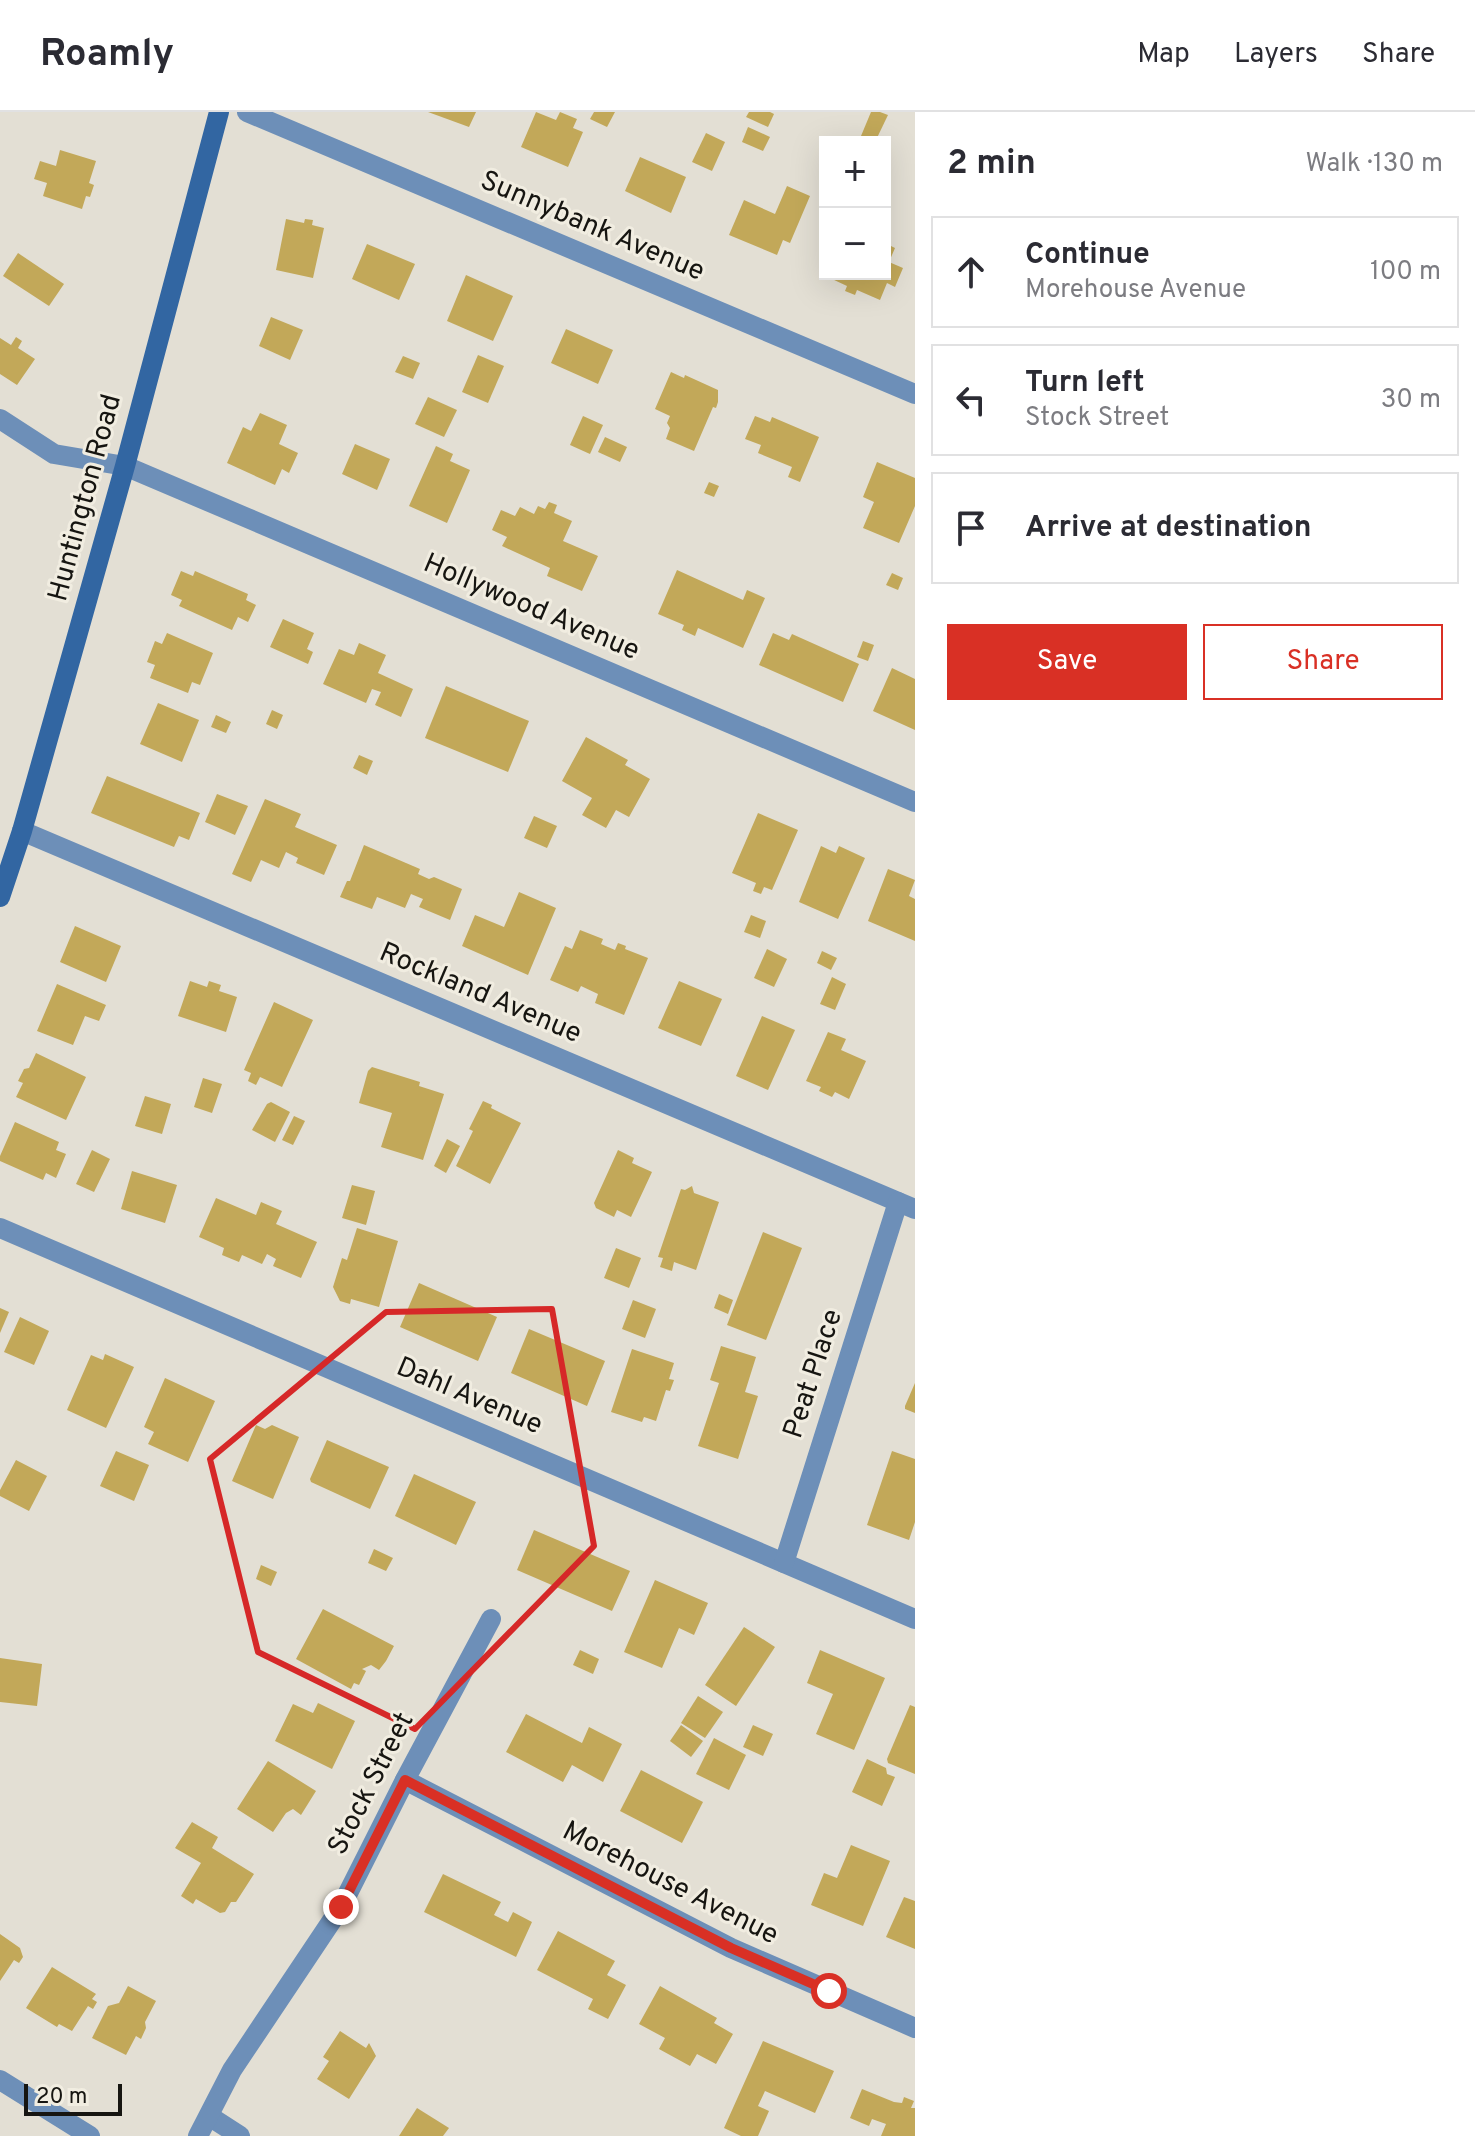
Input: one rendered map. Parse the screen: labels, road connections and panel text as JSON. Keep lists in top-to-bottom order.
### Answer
{
  "streets": {
    "main road": ["Huntington Road"],
    "street": [
      "Sunnybank Avenue",
      "Hollywood Avenue",
      "Rockland Avenue",
      "Peat Place",
      "Dahl Avenue",
      "Stock Street",
      "Morehouse Avenue"
    ]
  },
  "crossings": [
    ["Huntington Road", "Hollywood Avenue"],
    ["Huntington Road", "Rockland Avenue"],
    ["Rockland Avenue", "Peat Place"],
    ["Peat Place", "Dahl Avenue"],
    ["Stock Street", "Morehouse Avenue"]
  ],
  "scale_bar": "20 m",
  "page": {
    "header": "Roamly",
    "nav": ["Map", "Layers", "Share"],
    "heading": ["2 min", "Walk · 130 m"],
    "map_buttons": ["+", "−"],
    "list": [
      ["Continue", "Morehouse Avenue", "100 m"],
      ["Turn left", "Stock Street", "30 m"],
      "Arrive at destination"
    ],
    "buttons": ["Save", "Share"],
    "scale": "20 m"
  }
}
